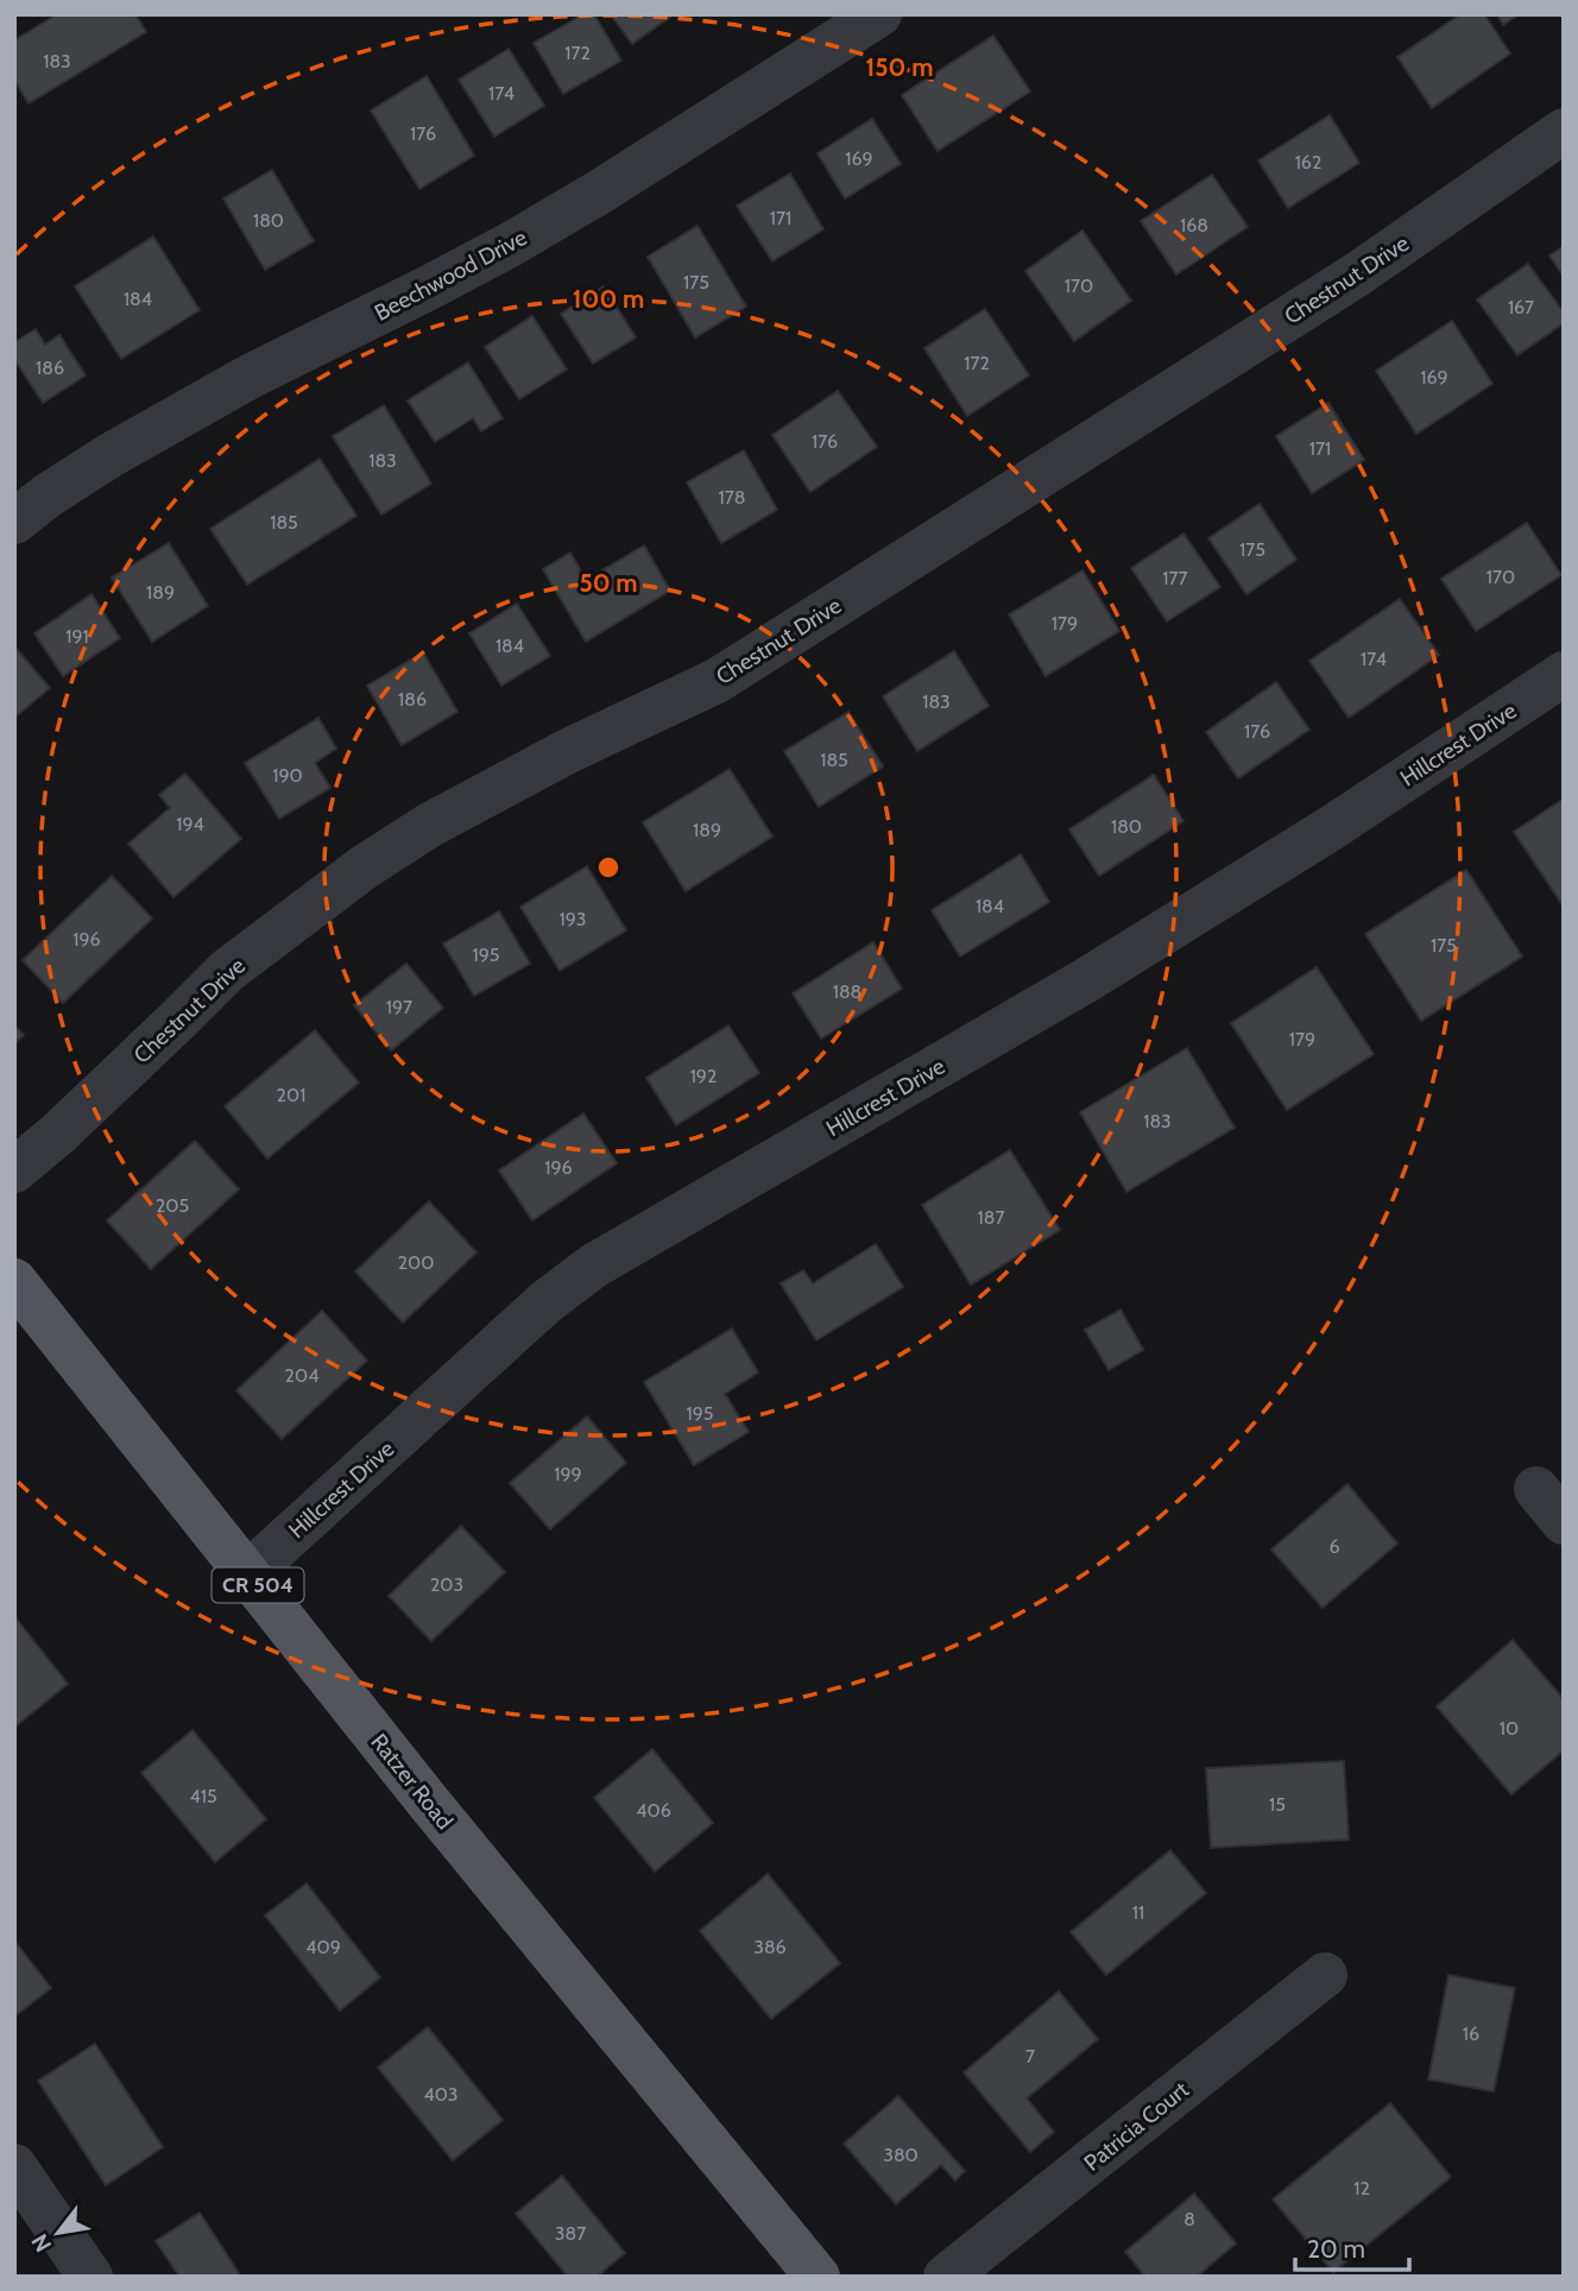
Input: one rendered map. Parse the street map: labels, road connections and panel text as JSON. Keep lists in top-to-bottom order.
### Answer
{
  "streets": {
    "main road": ["CR 504", "Ratzer Road"],
    "street": [
      "Beechwood Drive",
      "Chestnut Drive",
      "Hillcrest Drive",
      "Patricia Court"
    ]
  },
  "crossings": [
    ["Hillcrest Drive", "Ratzer Road"]
  ],
  "house_numbers": [
    "172",
    "183",
    "174",
    "176",
    "169",
    "162",
    "171",
    "180",
    "168",
    "175",
    "170",
    "184",
    "167",
    "172",
    "186",
    "169",
    "176",
    "171",
    "183",
    "178",
    "185",
    "175",
    "170",
    "177",
    "189",
    "179",
    "191",
    "184",
    "174",
    "186",
    "183",
    "176",
    "185",
    "190",
    "194",
    "180",
    "189",
    "184",
    "193",
    "196",
    "175",
    "195",
    "188",
    "197",
    "179",
    "192",
    "201",
    "183",
    "196",
    "205",
    "187",
    "200",
    "204",
    "195",
    "199",
    "6",
    "203",
    "10",
    "415",
    "15",
    "406",
    "11",
    "409",
    "386",
    "16",
    "7",
    "403",
    "380",
    "12",
    "8",
    "387"
  ],
  "scale_bar": "20 m",
  "north": "bottom left",
  "rings": ["150 m", "100 m", "50 m"]
}
